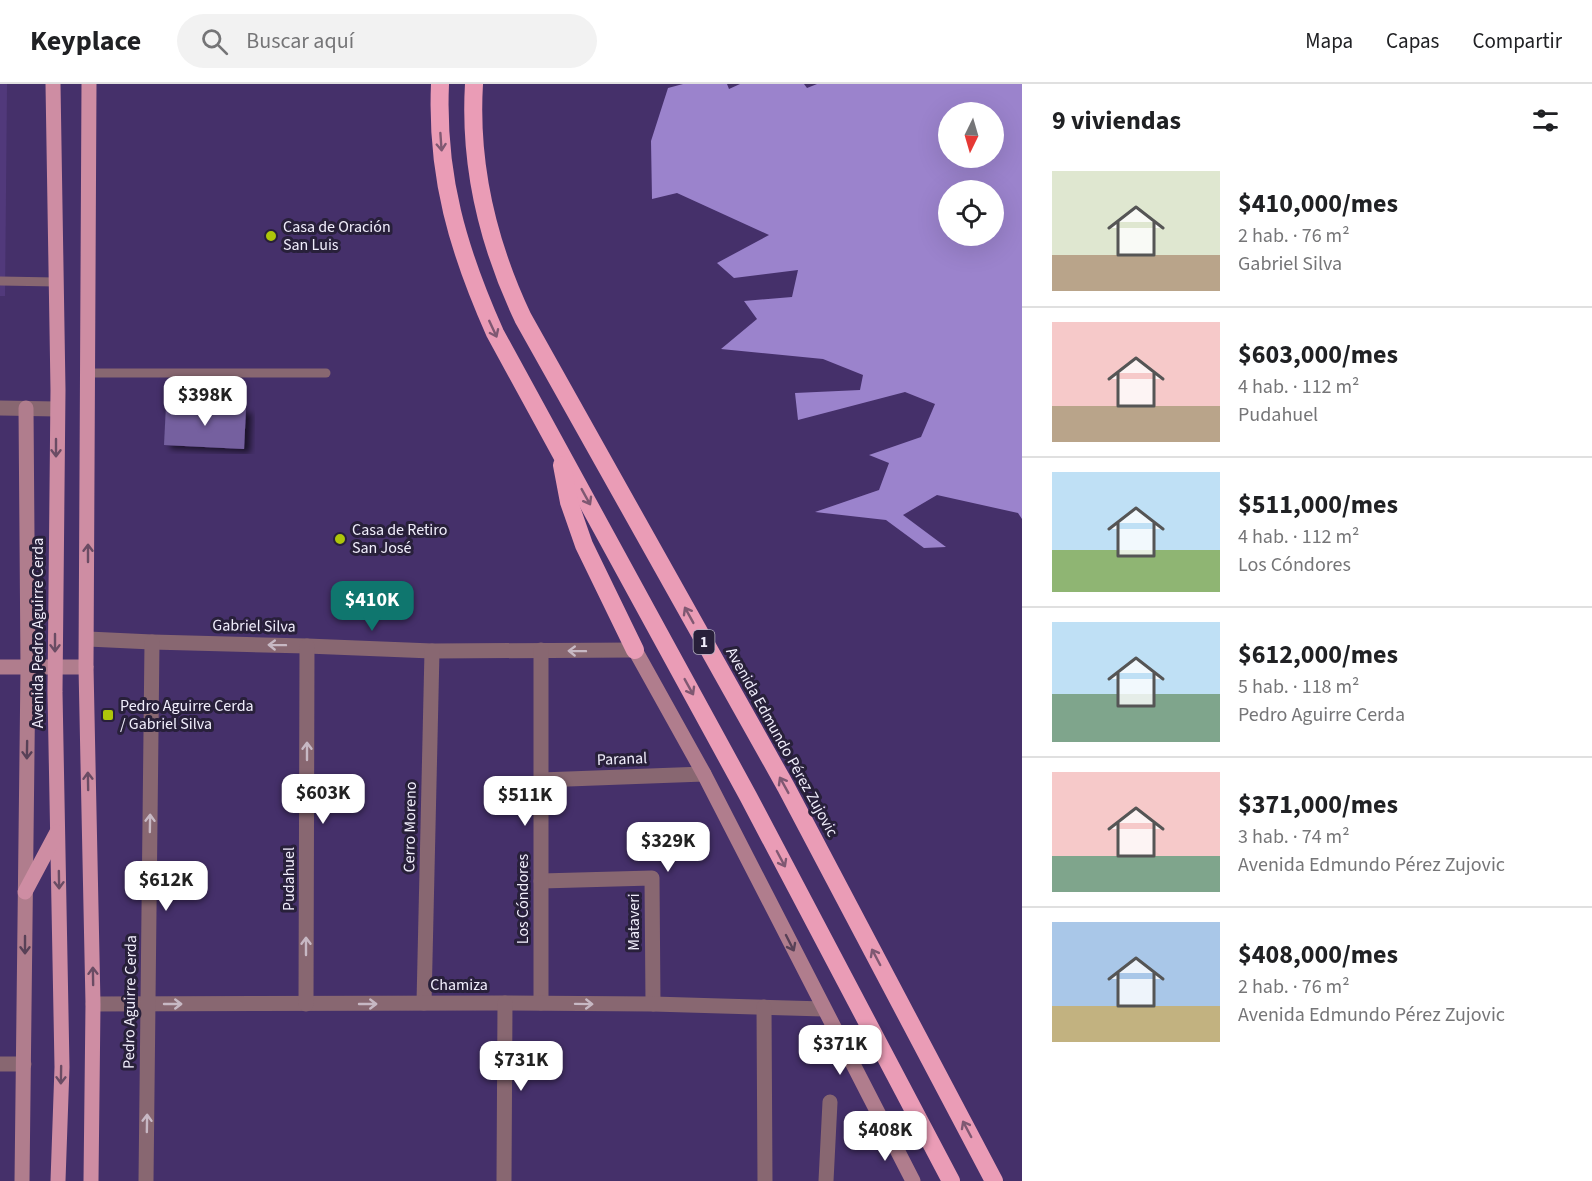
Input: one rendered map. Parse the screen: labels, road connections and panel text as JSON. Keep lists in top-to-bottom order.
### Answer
{
  "streets": {
    "highway": ["1", "Avenida Edmundo Pérez Zujovic"],
    "main road": ["Avenida Pedro Aguirre Cerda"],
    "street": [
      "Gabriel Silva",
      "Paranal",
      "Cerro Moreno",
      "Pudahuel",
      "Los Cóndores",
      "Mataveri",
      "Chamiza",
      "Pedro Aguirre Cerda"
    ]
  },
  "crossings": [
    ["Gabriel Silva", "Cerro Moreno"],
    ["Gabriel Silva", "Pudahuel"],
    ["Gabriel Silva", "Los Cóndores"],
    ["Gabriel Silva", "Pedro Aguirre Cerda"],
    ["Paranal", "Los Cóndores"],
    ["Cerro Moreno", "Chamiza"],
    ["Pudahuel", "Chamiza"],
    ["Los Cóndores", "Mataveri"],
    ["Los Cóndores", "Chamiza"],
    ["Mataveri", "Chamiza"],
    ["Chamiza", "Pedro Aguirre Cerda"]
  ],
  "one_way": [
    "Gabriel Silva",
    "Pudahuel",
    "Chamiza",
    "Pedro Aguirre Cerda"
  ],
  "places": {
    "other": ["Casa de Oración San Luis", "Casa de Retiro San José"],
    "transit": ["Pedro Aguirre Cerda / Gabriel Silva"]
  },
  "north": "bottom",
  "page": {
    "header": "Keyplace",
    "search": "Buscar aquí",
    "nav": ["Mapa", "Capas", "Compartir"],
    "heading": "9 viviendas",
    "list": [
      {
        "name": "$410,000/mes",
        "note": "2 hab. · 76 m² · Gabriel Silva"
      },
      {
        "name": "$603,000/mes",
        "note": "4 hab. · 112 m² · Pudahuel"
      },
      {
        "name": "$511,000/mes",
        "note": "4 hab. · 112 m² · Los Cóndores"
      },
      {
        "name": "$612,000/mes",
        "note": "5 hab. · 118 m² · Pedro Aguirre Cerda"
      },
      {
        "name": "$371,000/mes",
        "note": "3 hab. · 74 m² · Avenida Edmundo Pérez Zujovic"
      },
      {
        "name": "$408,000/mes",
        "note": "2 hab. · 76 m² · Avenida Edmundo Pérez Zujovic"
      }
    ],
    "price": [
      "$398K",
      "$410K",
      "$603K",
      "$511K",
      "$329K",
      "$612K",
      "$371K",
      "$731K",
      "$408K"
    ]
  }
}
